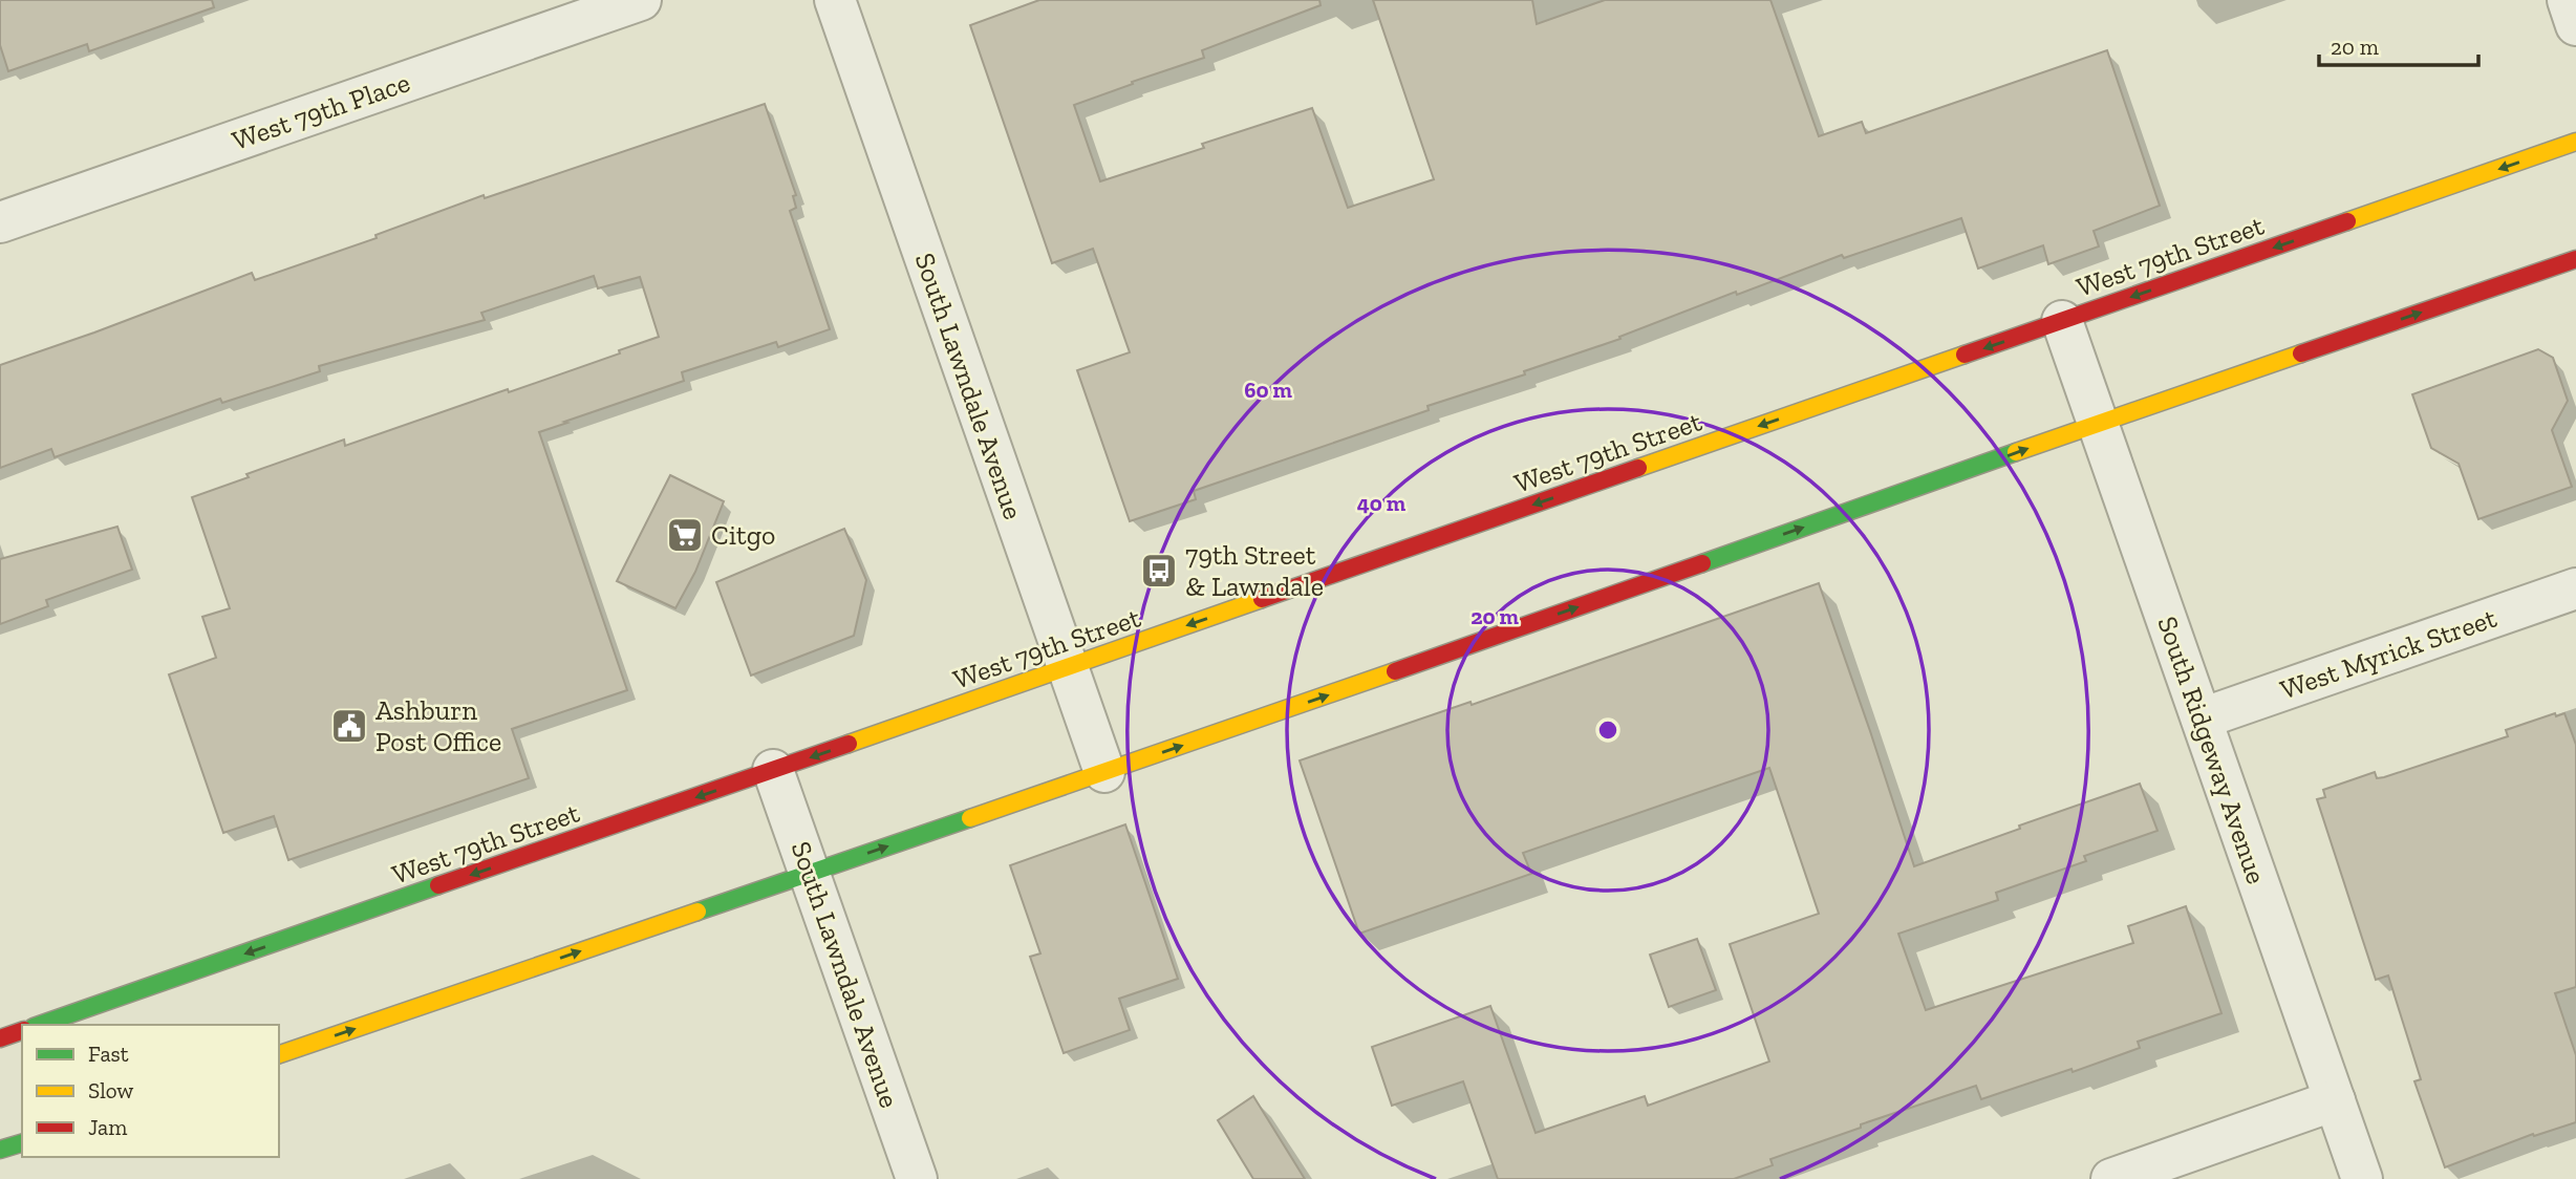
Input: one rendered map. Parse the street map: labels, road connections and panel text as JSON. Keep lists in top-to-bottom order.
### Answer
{
  "streets": {
    "main road": ["West 79th Street"],
    "street": [
      "West 79th Place",
      "South Lawndale Avenue",
      "West Myrick Street",
      "South Ridgeway Avenue"
    ]
  },
  "crossings": [
    ["West 79th Street", "South Lawndale Avenue"],
    ["West 79th Street", "South Ridgeway Avenue"],
    ["West Myrick Street", "South Ridgeway Avenue"]
  ],
  "places": {
    "supermarket": ["Citgo"],
    "bus stop": ["79th Street & Lawndale"],
    "public building": ["Ashburn Post Office"]
  },
  "legend": ["Fast", "Slow", "Jam"],
  "scale_bar": "20 m",
  "rings": ["60 m", "40 m", "20 m"]
}
